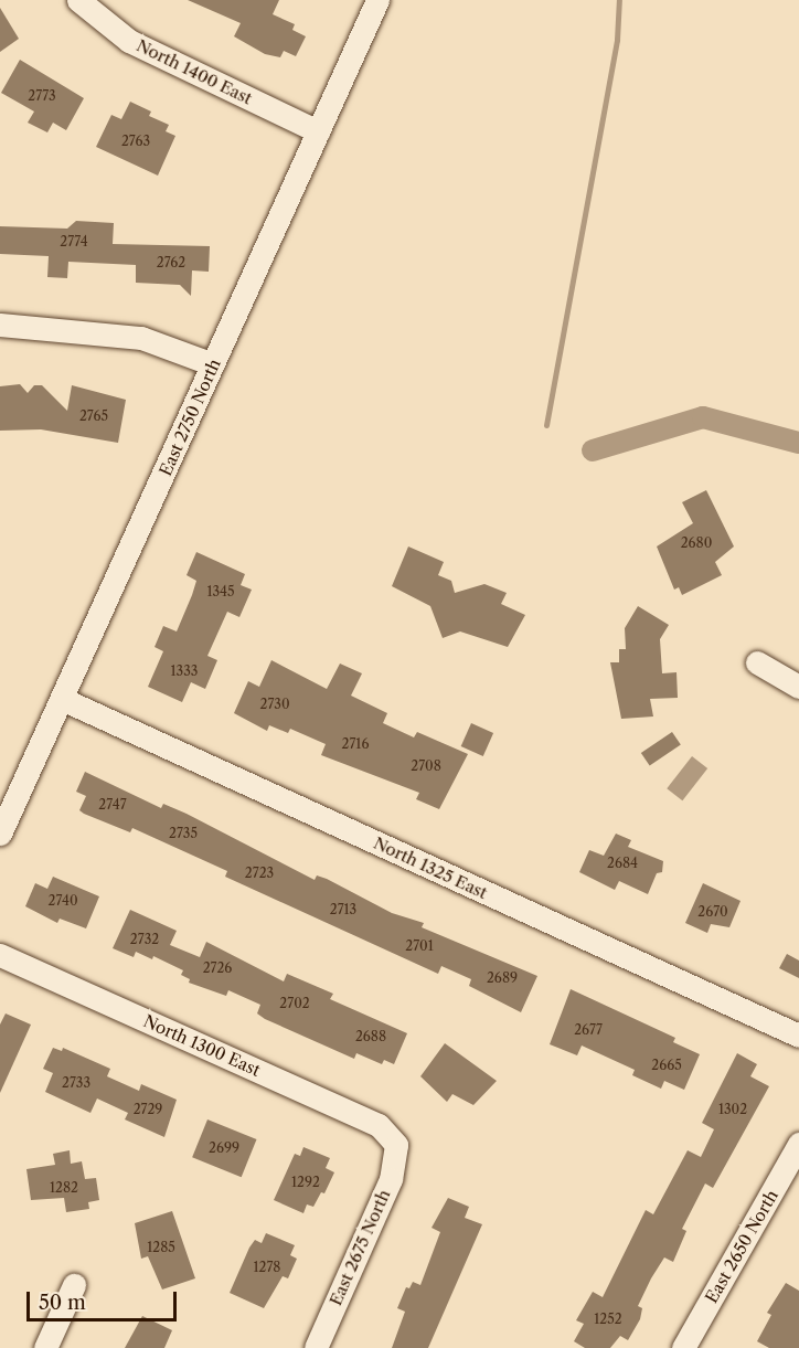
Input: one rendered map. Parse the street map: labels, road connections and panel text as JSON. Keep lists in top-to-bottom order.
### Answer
{
  "streets": {
    "street": [
      "North 1400 East",
      "East 2750 North",
      "North 1325 East",
      "North 1300 East",
      "East 2650 North",
      "East 2675 North"
    ]
  },
  "crossings": [
    ["North 1400 East", "East 2750 North"],
    ["East 2750 North", "North 1325 East"],
    ["North 1300 East", "East 2675 North"]
  ],
  "house_numbers": [
    "2773",
    "2763",
    "2774",
    "2762",
    "2765",
    "2680",
    "1345",
    "1333",
    "2730",
    "2716",
    "2708",
    "2747",
    "2735",
    "2684",
    "2723",
    "2740",
    "2713",
    "2670",
    "2732",
    "2701",
    "2726",
    "2689",
    "2702",
    "2677",
    "2688",
    "2665",
    "2733",
    "2729",
    "1302",
    "2699",
    "1292",
    "1282",
    "1285",
    "1278",
    "1252"
  ],
  "scale_bar": "50 m"
}
